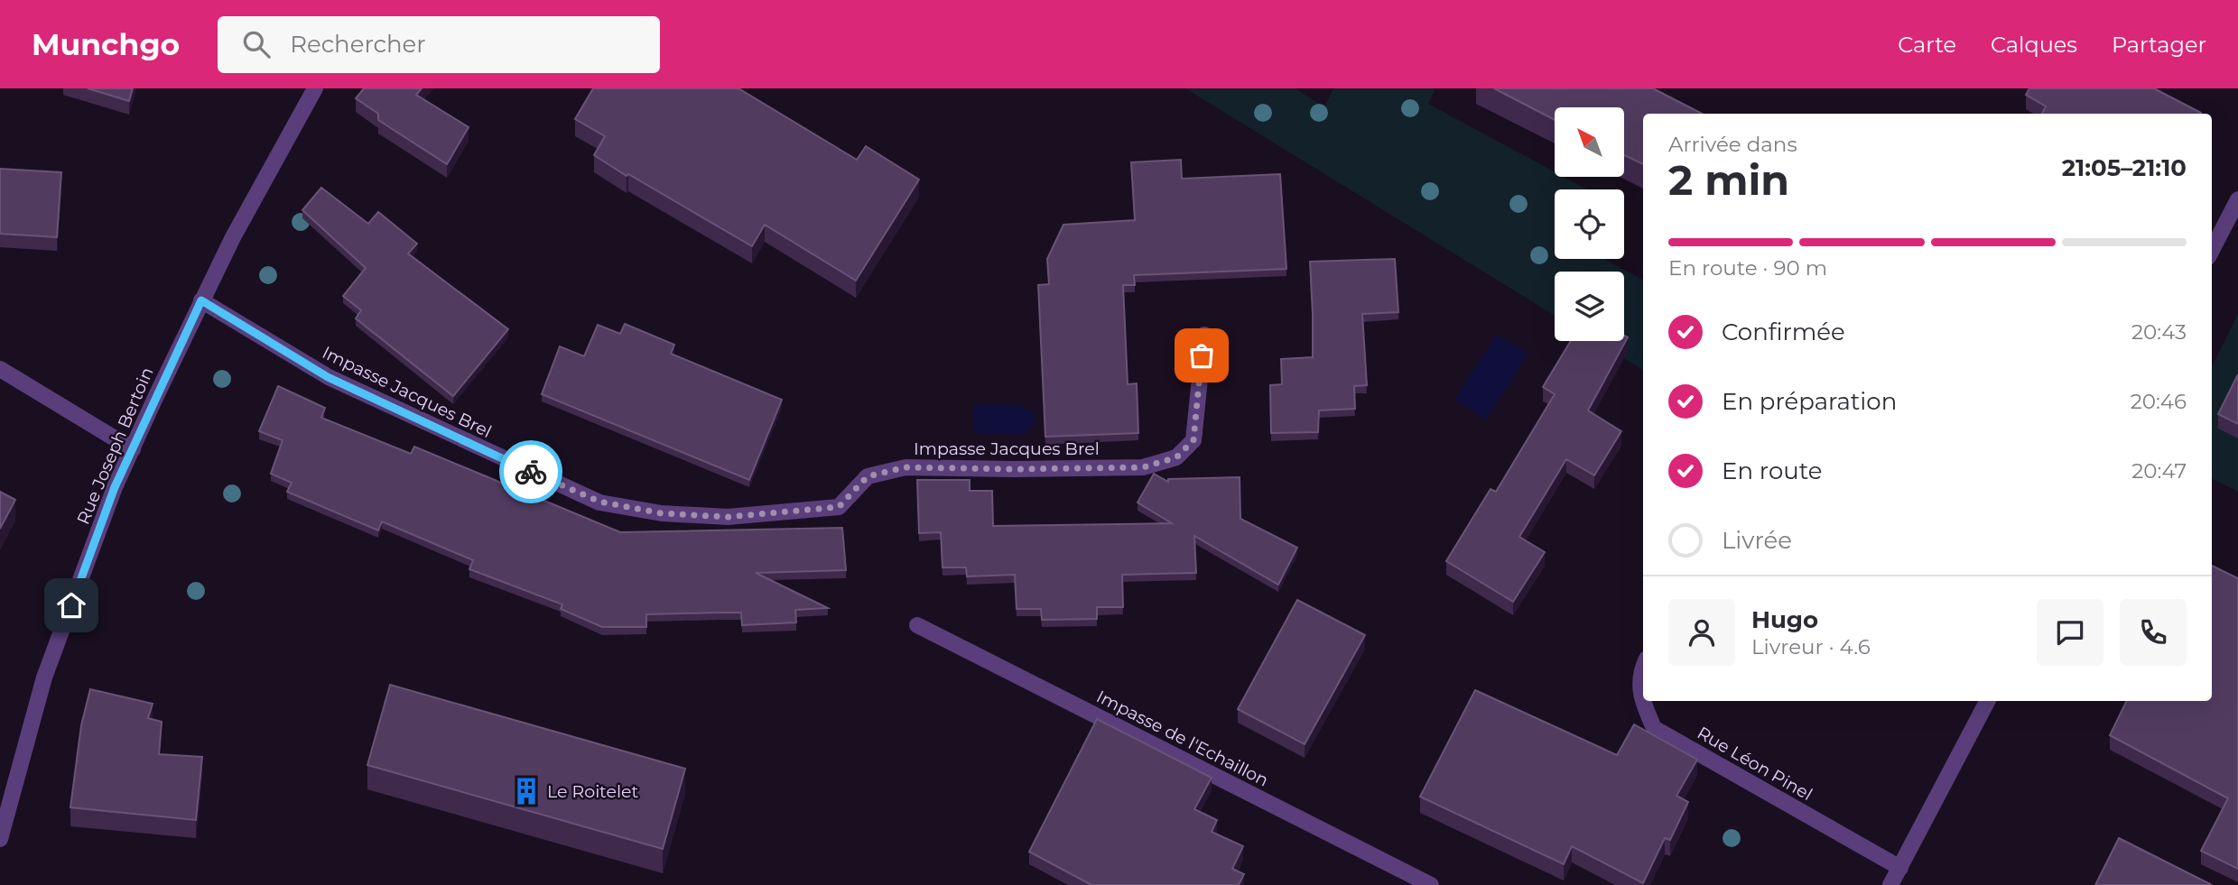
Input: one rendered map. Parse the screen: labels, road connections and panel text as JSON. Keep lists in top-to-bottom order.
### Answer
{
  "streets": {
    "street": [
      "Impasse Jacques Brel",
      "Rue Joseph Bertoin",
      "Impasse de l'Echaillon",
      "Rue Léon Pinel"
    ]
  },
  "crossings": [
    ["Impasse Jacques Brel", "Rue Joseph Bertoin"]
  ],
  "places": {
    "building": ["Le Roitelet"]
  },
  "north": "top left",
  "page": {
    "header": "Munchgo",
    "search": "Rechercher",
    "nav": ["Carte", "Calques", "Partager"],
    "heading": ["2 min", "Arrivée dans", "21:05–21:10"],
    "panel": ["Hugo", "Livreur · 4.6"],
    "bar": "En route · 90 m",
    "list": [
      ["Confirmée", "20:43"],
      ["En préparation", "20:46"],
      ["En route", "20:47"],
      "Livrée"
    ]
  }
}
